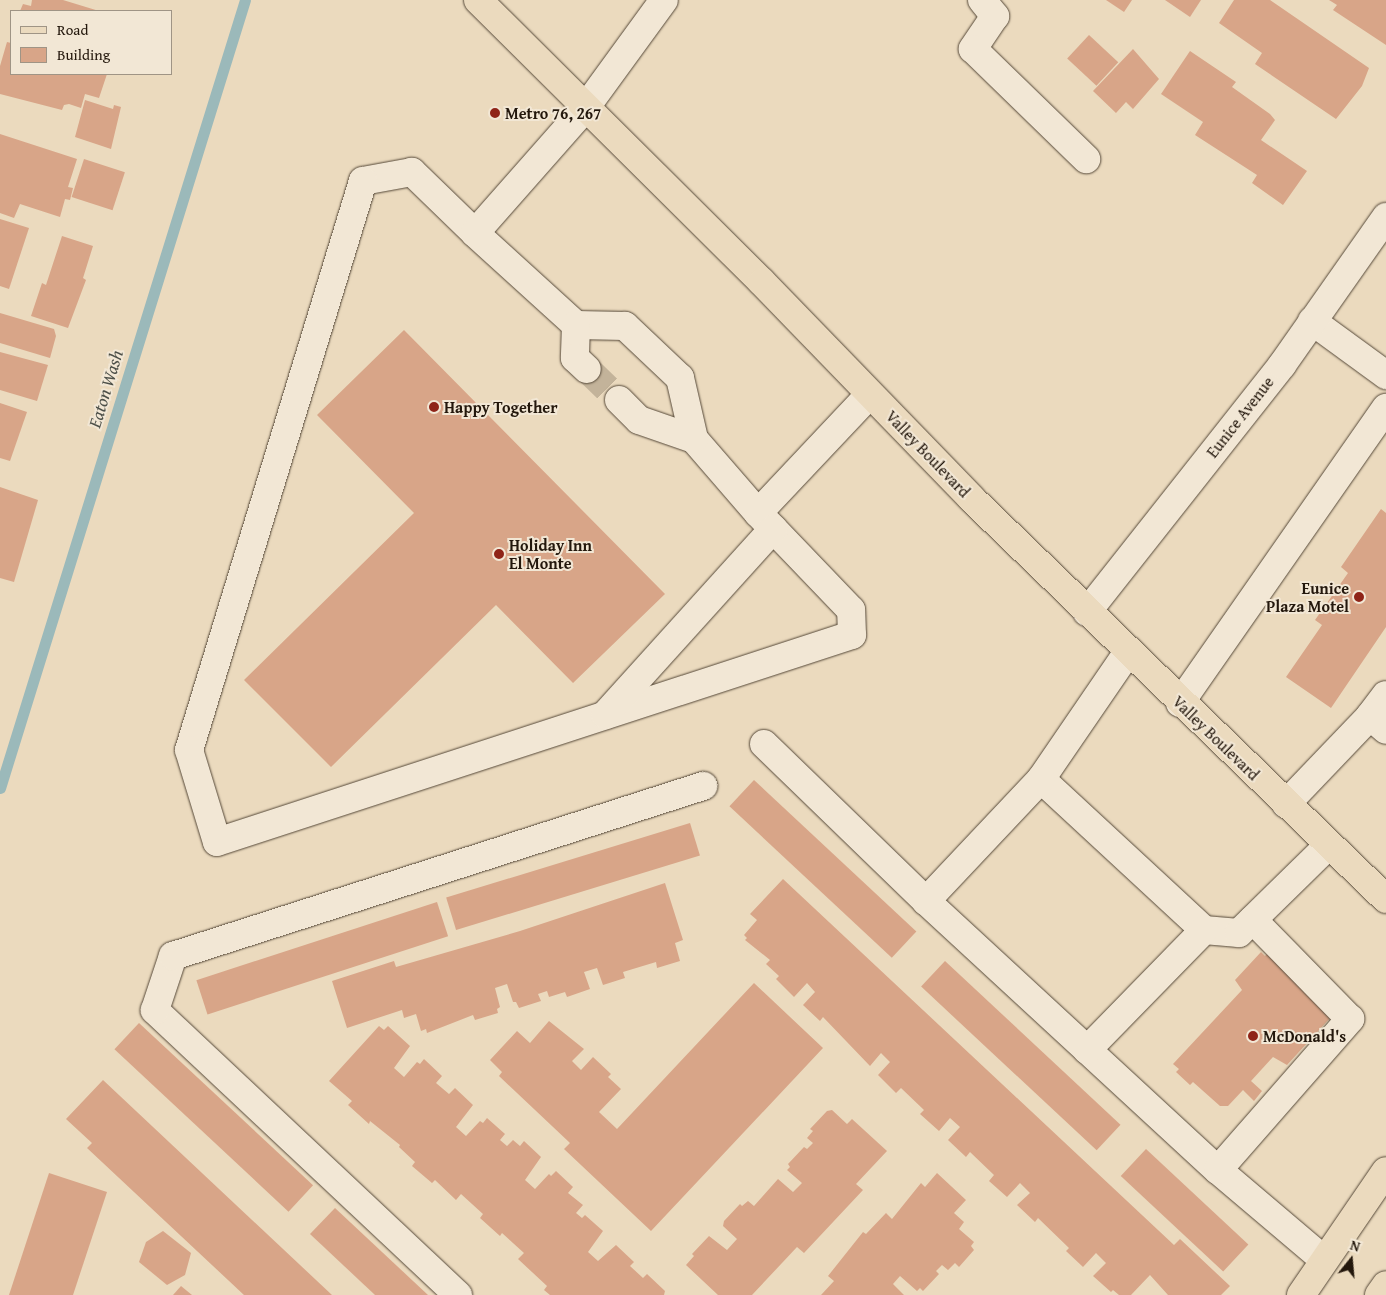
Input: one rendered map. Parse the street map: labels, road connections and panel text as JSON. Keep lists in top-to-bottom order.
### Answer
{
  "streets": {
    "main road": ["Valley Boulevard"],
    "street": ["Eunice Avenue"]
  },
  "crossings": [
    ["Eunice Avenue", "Valley Boulevard"]
  ],
  "water": ["Eaton Wash"],
  "places": [
    "Metro 76, 267",
    "Happy Together",
    "Holiday Inn El Monte",
    "Eunice Plaza Motel",
    "McDonald's"
  ],
  "legend": ["Road", "Building"],
  "north": "top"
}
